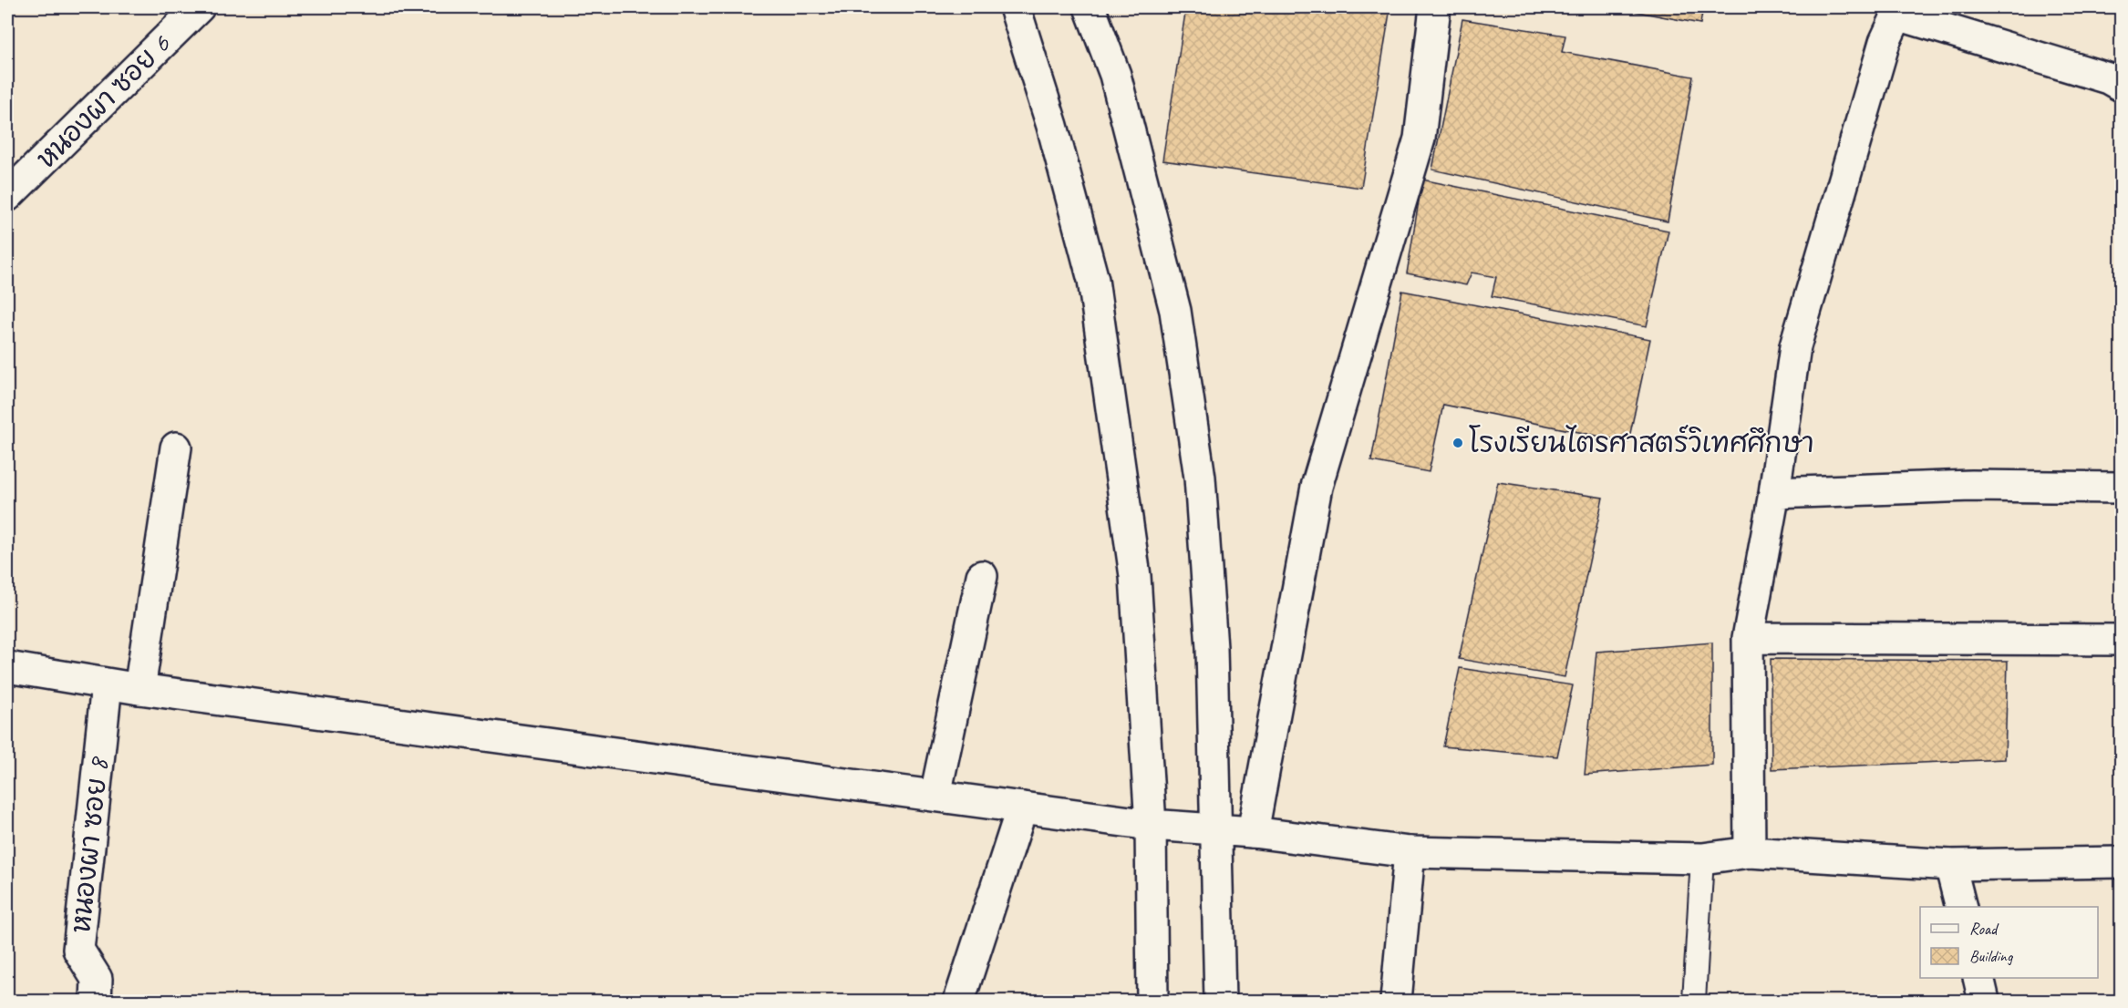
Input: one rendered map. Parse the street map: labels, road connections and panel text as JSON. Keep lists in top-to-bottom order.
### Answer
{
  "streets": {
    "street": ["หนองผา ซอย 6", "หนองผา ซอย 8"]
  },
  "places": ["โรงเรียนไตรศาสตร์วิเทศศึกษา"],
  "legend": ["Road", "Building"]
}
